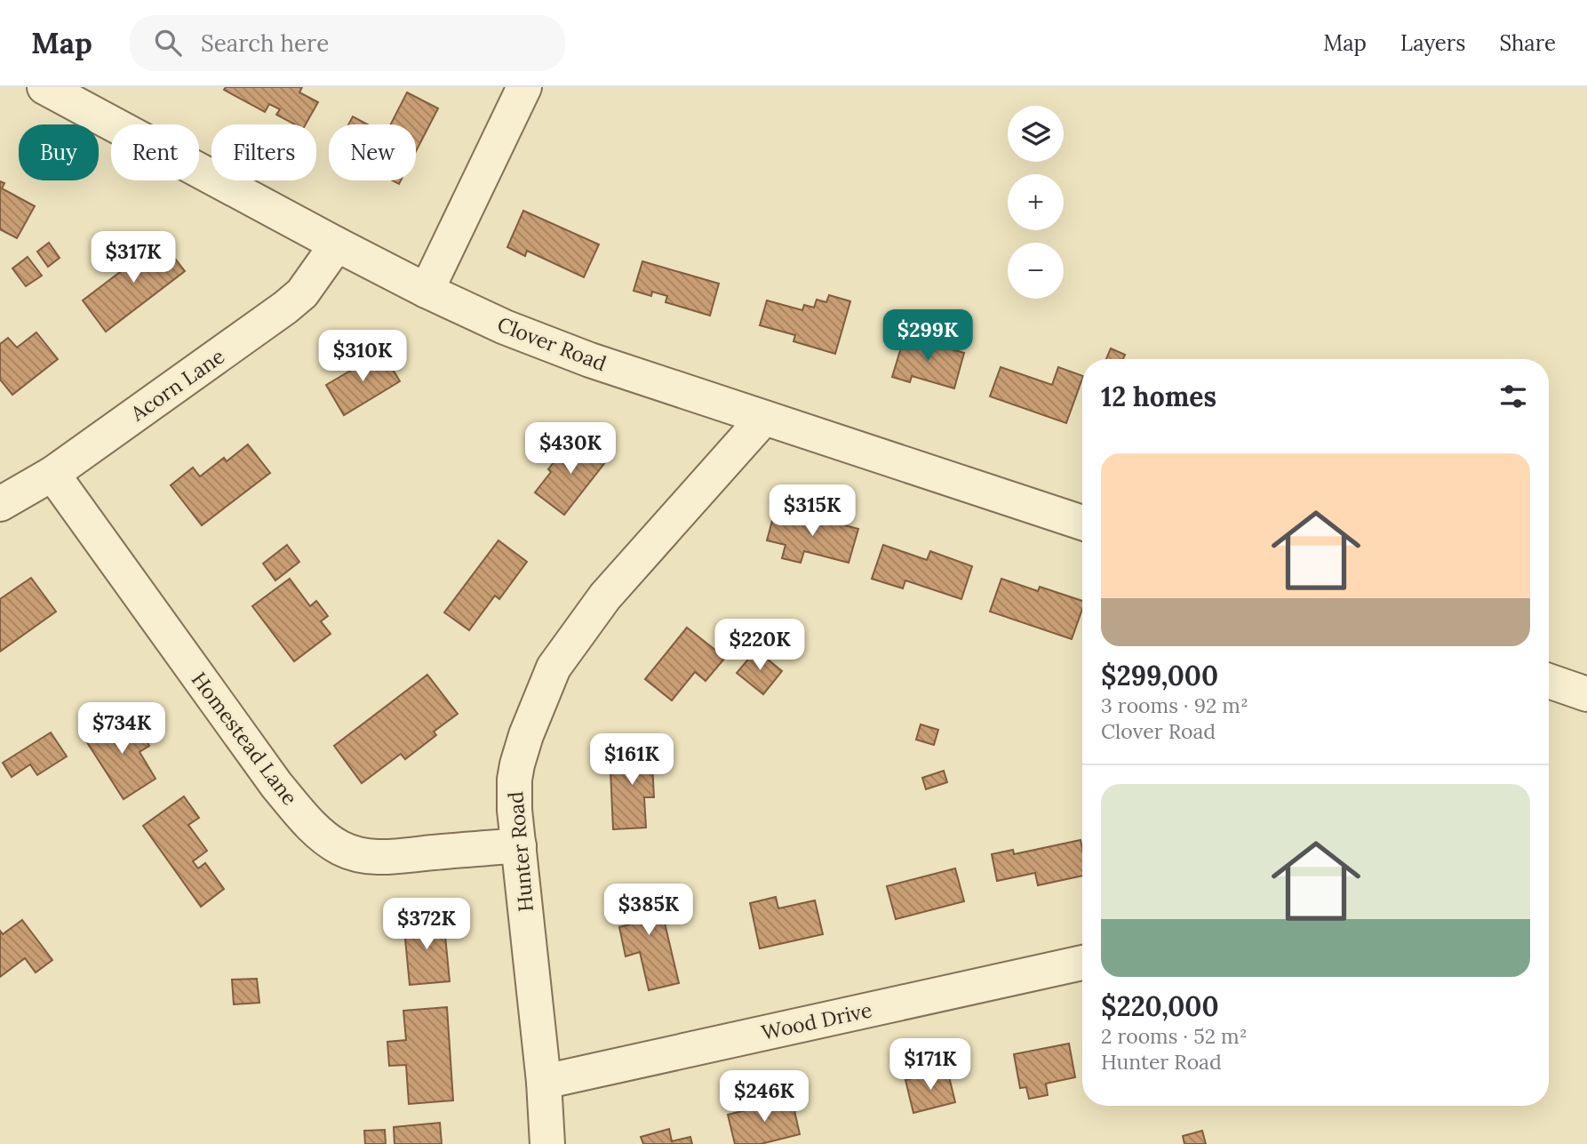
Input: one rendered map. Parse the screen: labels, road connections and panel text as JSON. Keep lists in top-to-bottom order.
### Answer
{
  "streets": {
    "street": [
      "Clover Road",
      "Acorn Lane",
      "Homestead Lane",
      "Hunter Road",
      "Wood Drive"
    ]
  },
  "crossings": [
    ["Clover Road", "Acorn Lane"],
    ["Clover Road", "Hunter Road"],
    ["Acorn Lane", "Homestead Lane"],
    ["Homestead Lane", "Hunter Road"],
    ["Hunter Road", "Wood Drive"]
  ],
  "page": {
    "header": "Map",
    "search": "Search here",
    "nav": ["Map", "Layers", "Share"],
    "map_buttons": ["+", "−"],
    "chip": [
      "Buy",
      "Rent",
      "Filters",
      "New"
    ],
    "price": [
      "$317K",
      "$299K",
      "$310K",
      "$430K",
      "$315K",
      "$220K",
      "$734K",
      "$161K",
      "$385K",
      "$372K",
      "$171K",
      "$246K"
    ],
    "heading": "12 homes",
    "list": [
      {
        "name": "$299,000",
        "note": "3 rooms · 92 m² · Clover Road"
      },
      {
        "name": "$220,000",
        "note": "2 rooms · 52 m² · Hunter Road"
      }
    ]
  }
}
